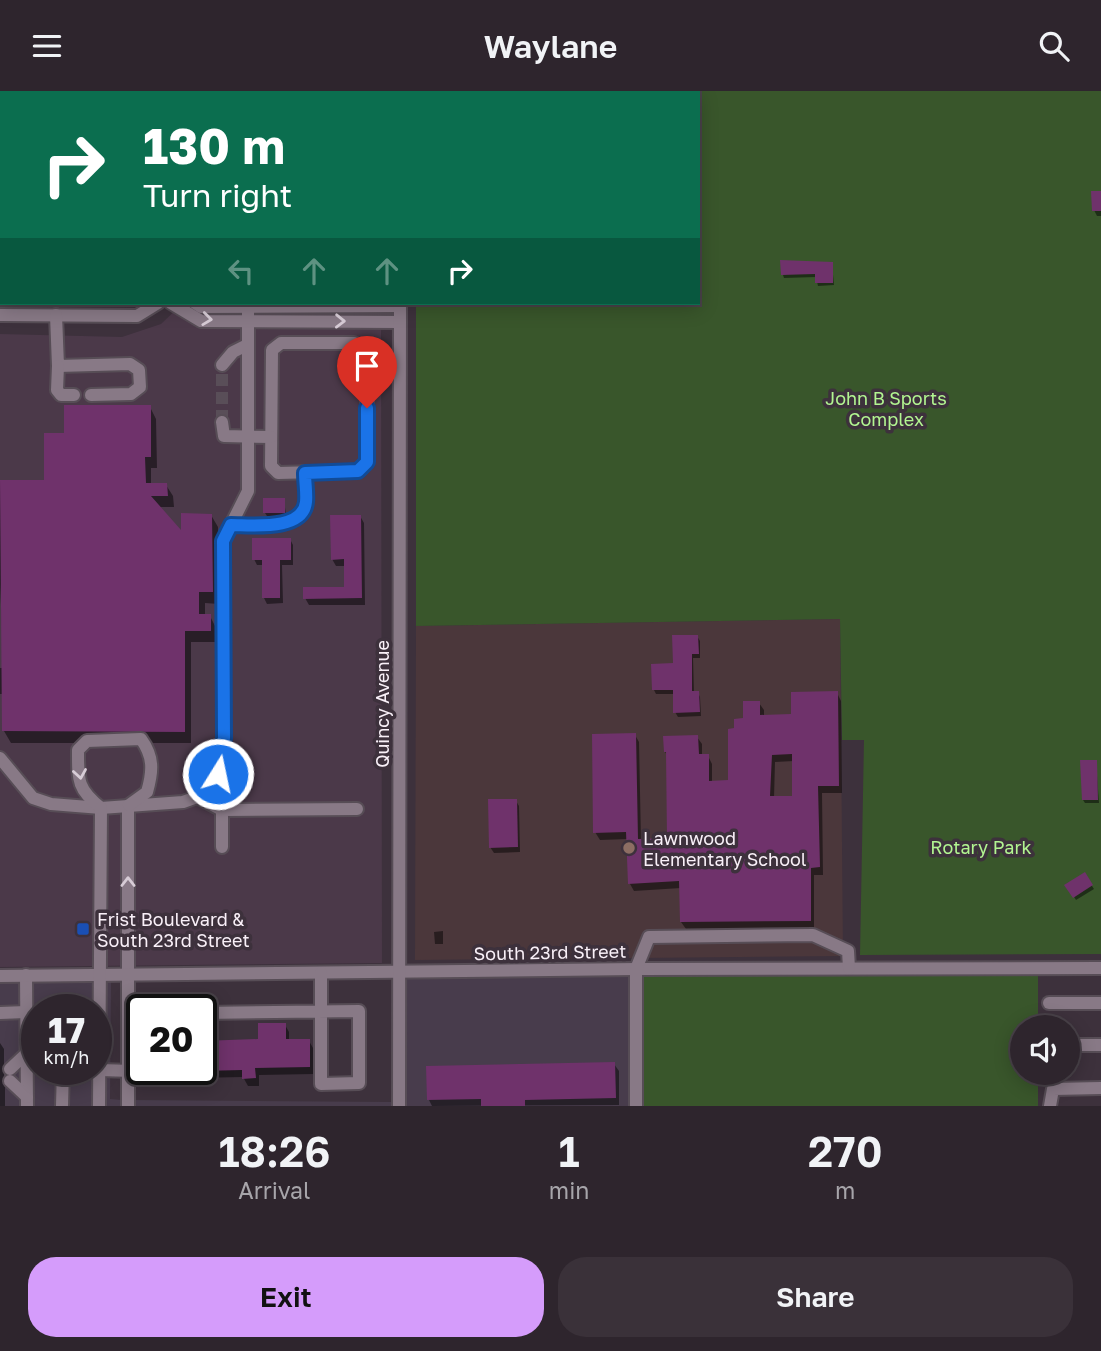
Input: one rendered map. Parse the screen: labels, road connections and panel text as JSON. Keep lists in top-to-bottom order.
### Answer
{
  "streets": {
    "street": ["Quincy Avenue", "South 23rd Street"]
  },
  "crossings": [
    ["Quincy Avenue", "South 23rd Street"]
  ],
  "parks": ["John B Sports Complex", "Rotary Park"],
  "places": {
    "other": ["Lawnwood Elementary School"],
    "transit": ["Frist Boulevard & South 23rd Street"]
  },
  "page": {
    "header": "Waylane",
    "turn": ["130 m", "Turn right"],
    "speed": "17 km/h",
    "limit": "20",
    "eta": [
      "18:26",
      "Arrival",
      "1",
      "min",
      "270",
      "m"
    ],
    "buttons": ["Exit", "Share"]
  }
}
